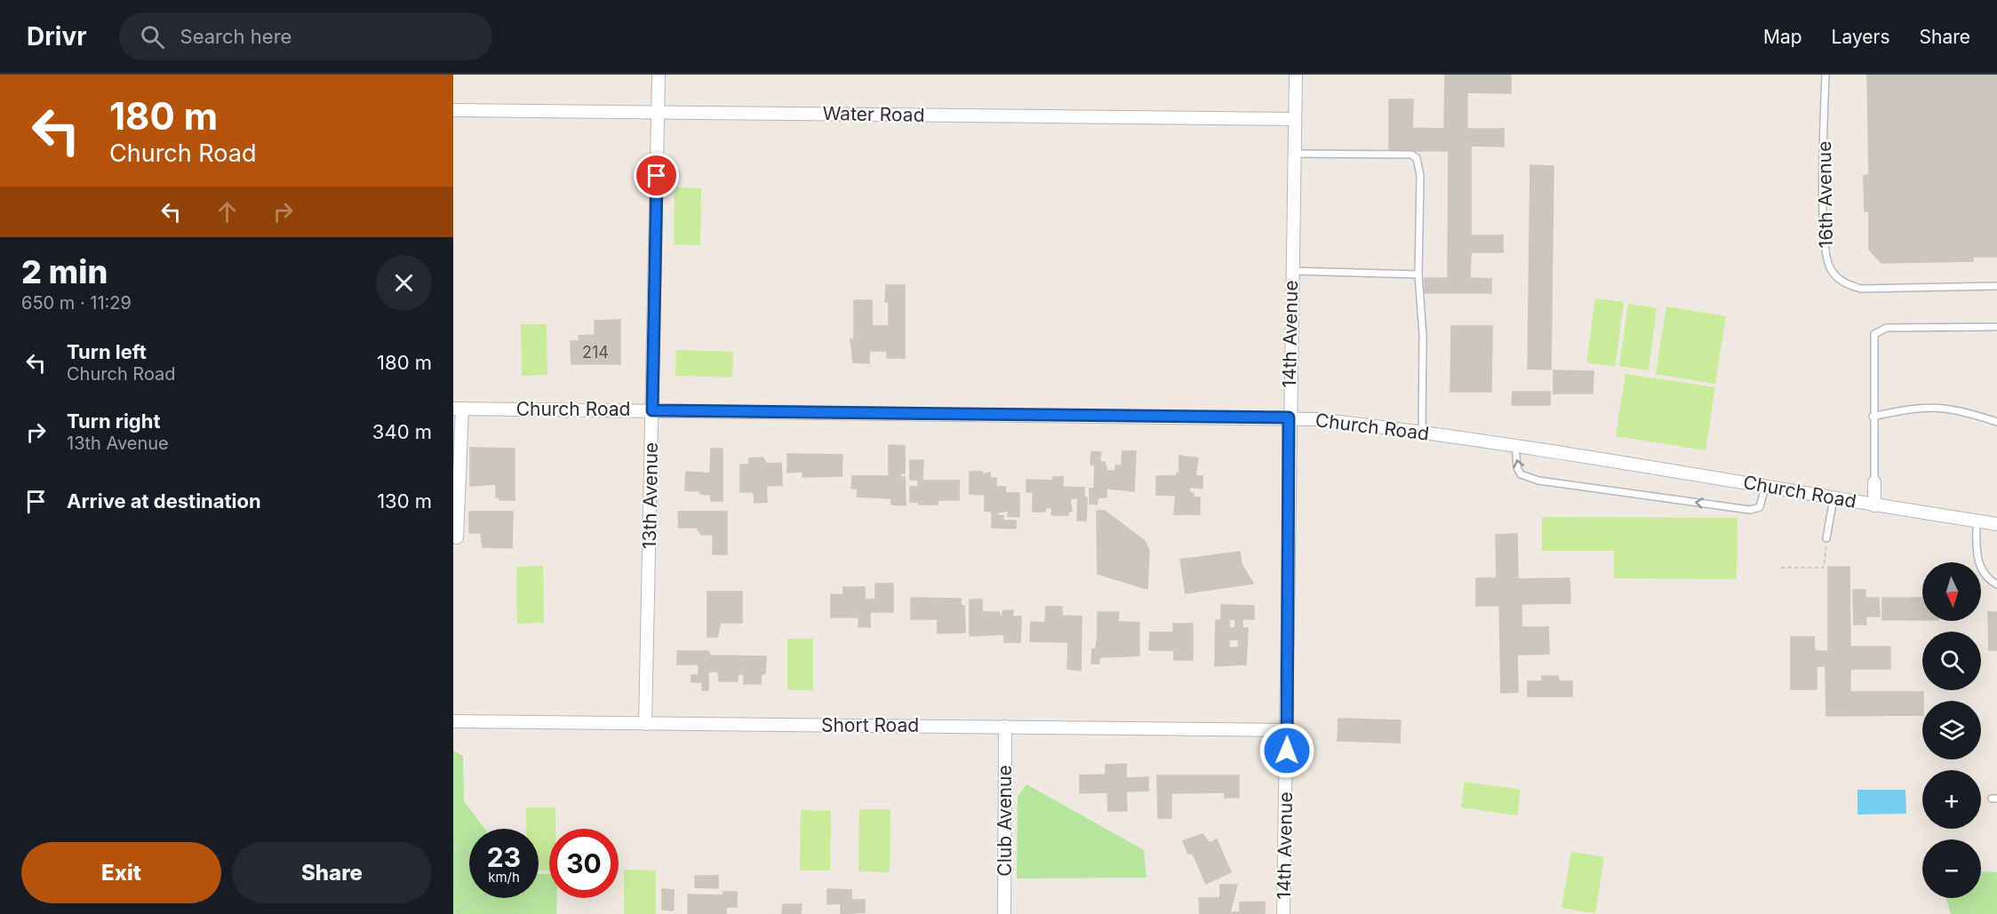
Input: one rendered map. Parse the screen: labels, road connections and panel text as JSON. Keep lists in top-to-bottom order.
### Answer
{
  "streets": {
    "street": [
      "Water Road",
      "14th Avenue",
      "Church Road",
      "13th Avenue",
      "Short Road",
      "Club Avenue"
    ],
    "lane": ["16th Avenue"]
  },
  "crossings": [
    ["Water Road", "14th Avenue"],
    ["Water Road", "13th Avenue"],
    ["14th Avenue", "Church Road"],
    ["14th Avenue", "Short Road"],
    ["Church Road", "13th Avenue"],
    ["13th Avenue", "Short Road"],
    ["Short Road", "Club Avenue"]
  ],
  "house_numbers": ["214"],
  "north": "bottom",
  "page": {
    "header": "Drivr",
    "search": "Search here",
    "nav": ["Map", "Layers", "Share"],
    "turn": ["180 m", "Church Road"],
    "heading": ["2 min", "650 m · 11:29"],
    "list": [
      {
        "name": "Turn left",
        "note": "Church Road",
        "value": "180 m"
      },
      {
        "name": "Turn right",
        "note": "13th Avenue",
        "value": "340 m"
      },
      {
        "name": "Arrive at destination",
        "value": "130 m"
      }
    ],
    "map_buttons": ["+", "−"],
    "speed": "23 km/h",
    "limit": "30",
    "buttons": ["Exit", "Share"]
  }
}
